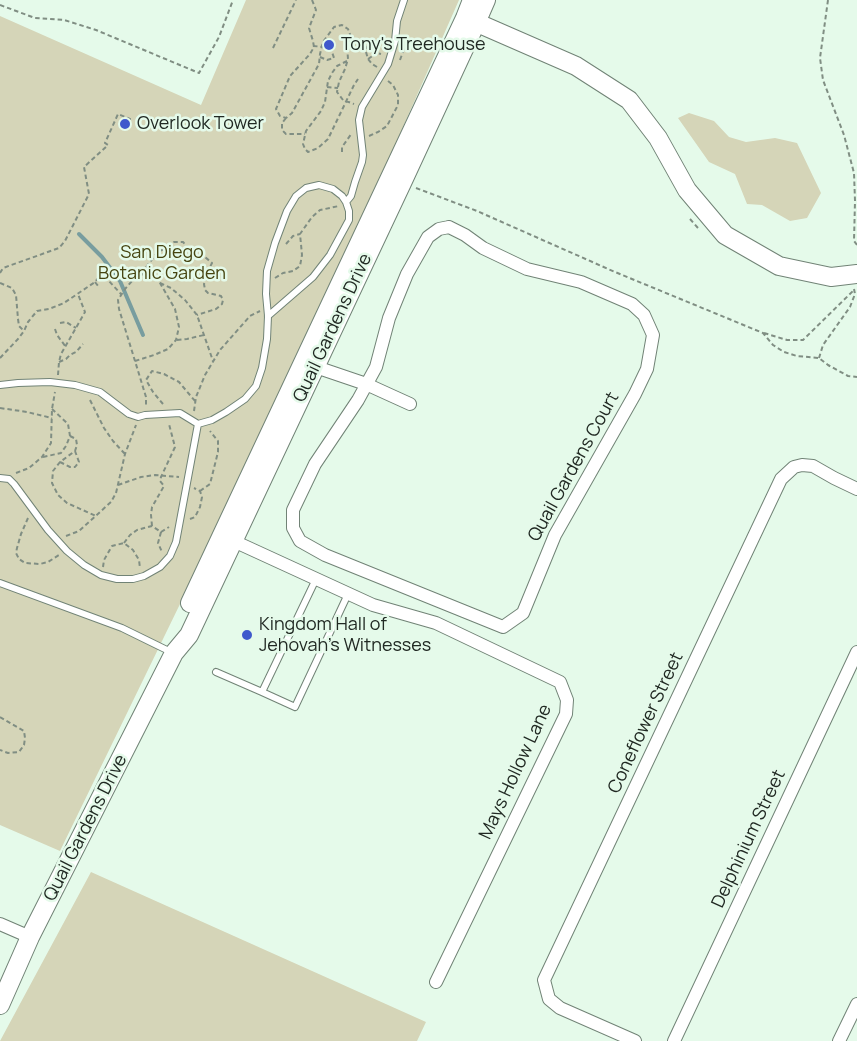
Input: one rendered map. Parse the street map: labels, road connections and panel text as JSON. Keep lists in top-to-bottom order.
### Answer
{
  "streets": {
    "main road": ["Quail Gardens Drive"],
    "street": [
      "Quail Gardens Court",
      "Coneflower Street",
      "Mays Hollow Lane",
      "Delphinium Street"
    ]
  },
  "crossings": [
    ["Quail Gardens Drive", "Mays Hollow Lane"]
  ],
  "parks": ["San Diego Botanic Garden"],
  "places": ["Tony's Treehouse", "Overlook Tower", "Kingdom Hall of Jehovah’s Witnesses"]
}
